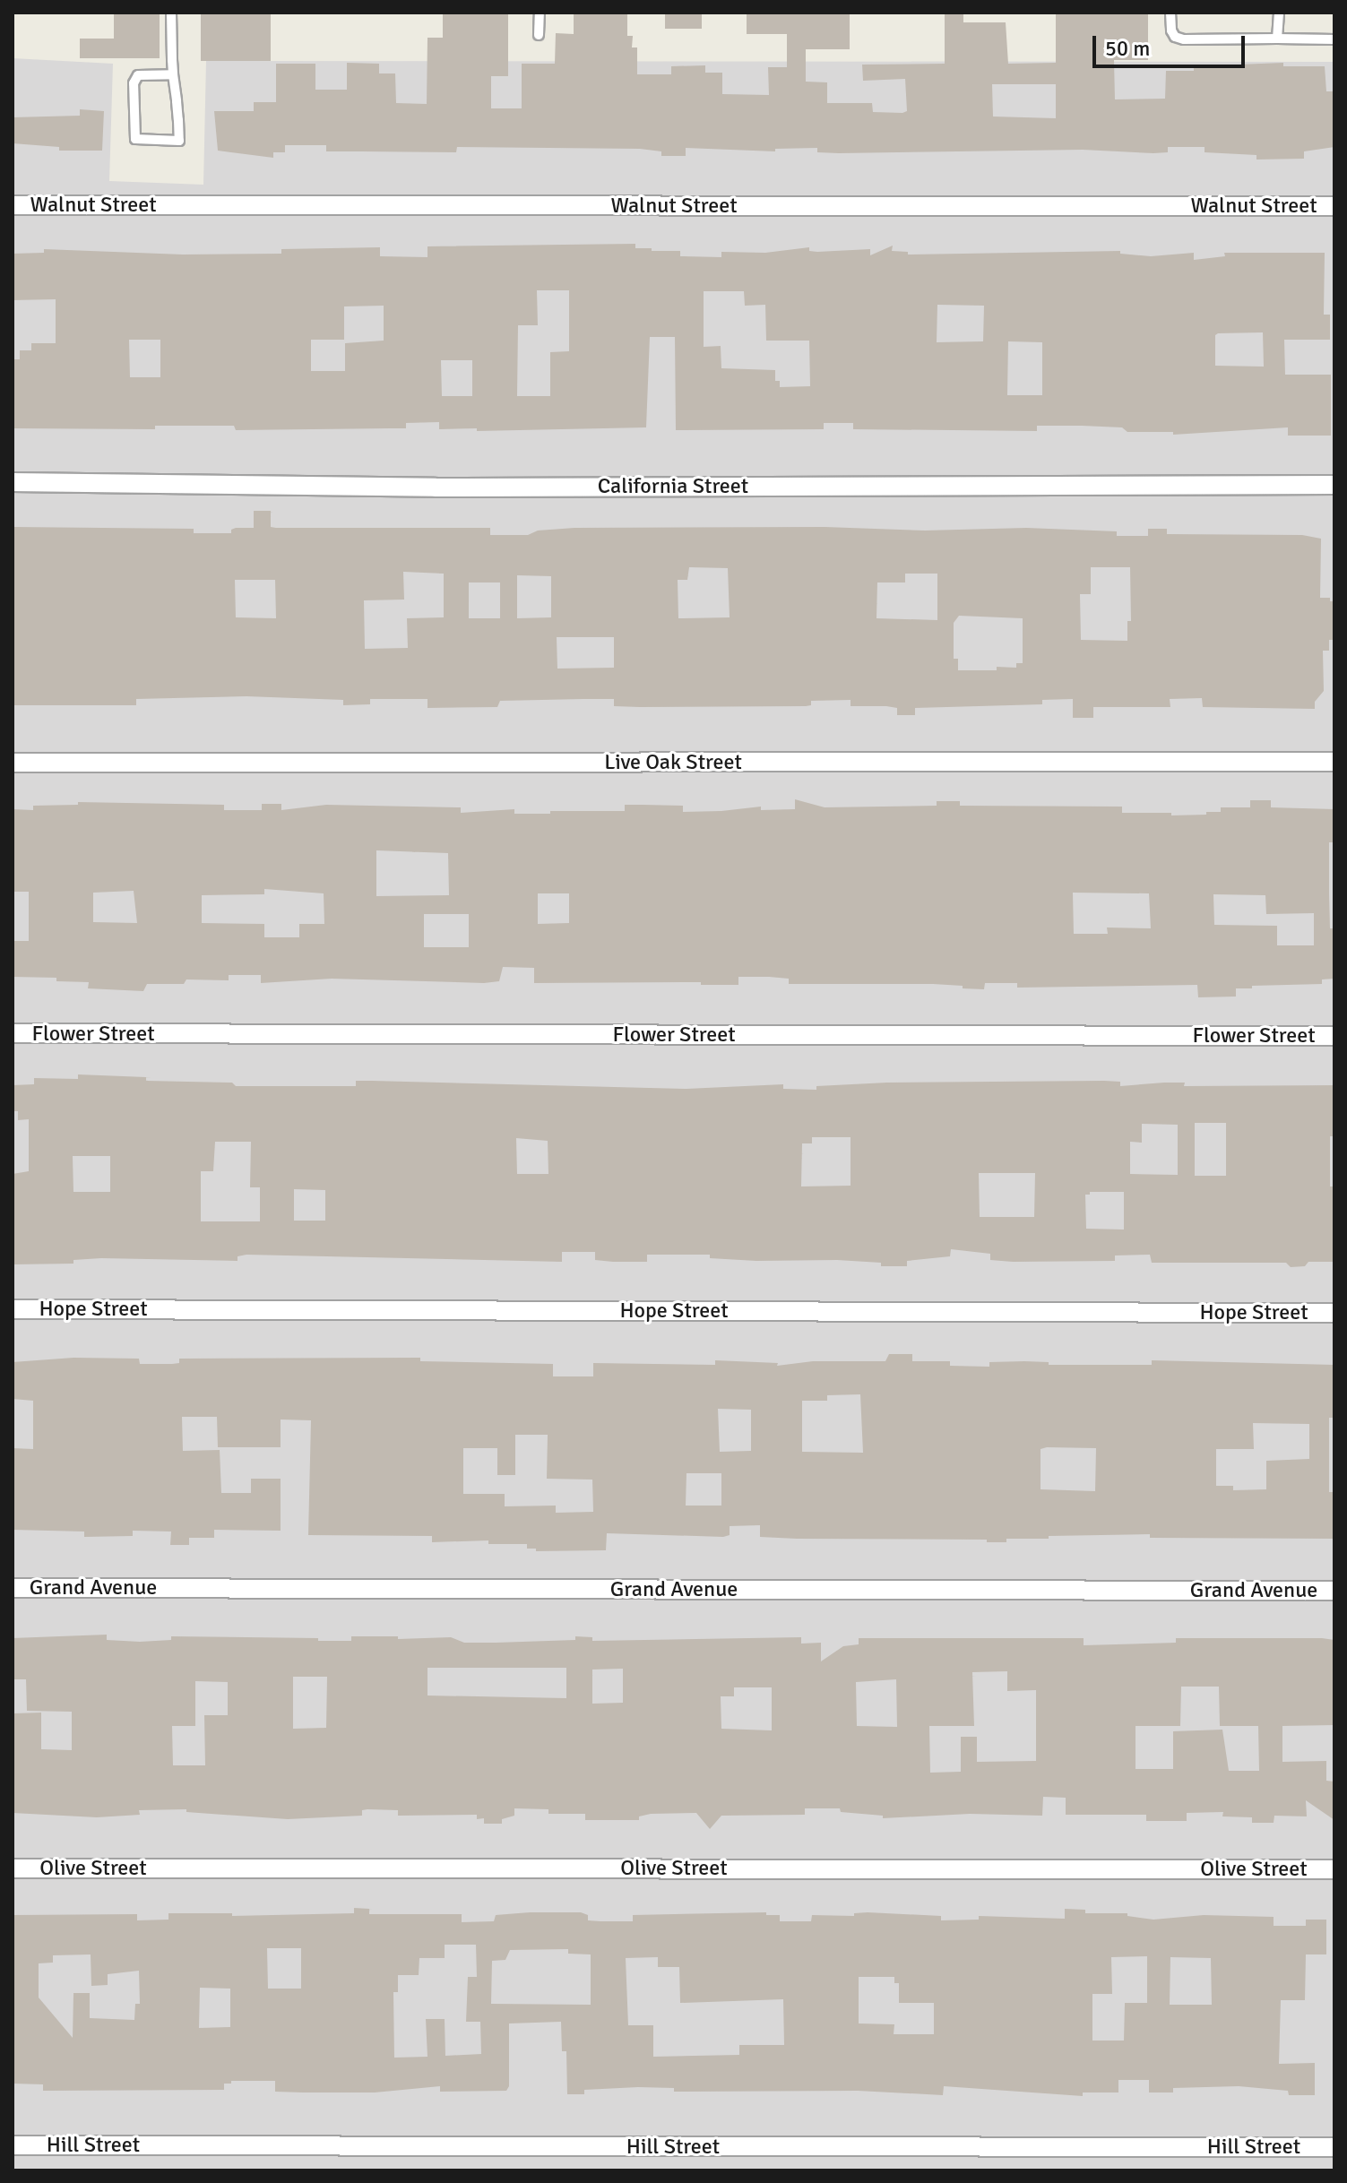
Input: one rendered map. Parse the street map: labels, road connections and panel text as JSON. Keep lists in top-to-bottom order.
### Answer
{
  "streets": {
    "street": [
      "Walnut Street",
      "California Street",
      "Live Oak Street",
      "Flower Street",
      "Hope Street",
      "Grand Avenue",
      "Olive Street",
      "Hill Street"
    ]
  },
  "scale_bar": "50 m"
}
